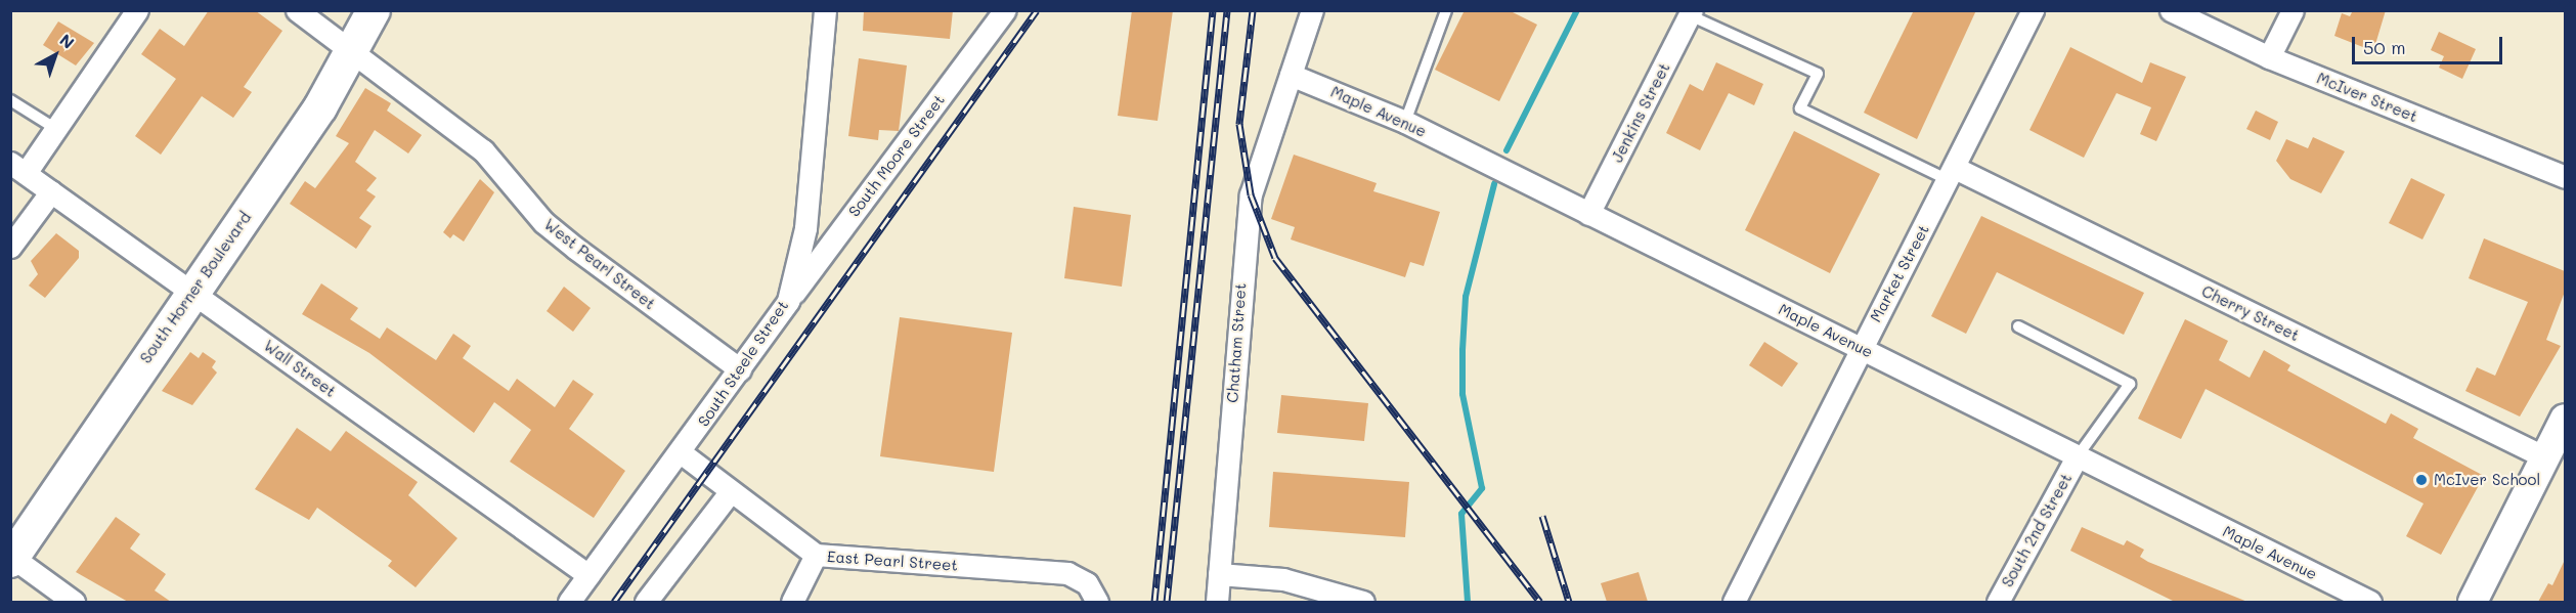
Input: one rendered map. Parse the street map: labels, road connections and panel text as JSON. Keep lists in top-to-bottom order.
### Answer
{
  "streets": {
    "main road": ["South Horner Boulevard"],
    "street": [
      "McIver Street",
      "Maple Avenue",
      "Jenkins Street",
      "South Moore Street",
      "West Pearl Street",
      "Market Street",
      "Cherry Street",
      "Chatham Street",
      "South Steele Street",
      "Wall Street",
      "South 2nd Street",
      "East Pearl Street"
    ]
  },
  "crossings": [
    ["Maple Avenue", "Jenkins Street"],
    ["Maple Avenue", "Market Street"],
    ["Maple Avenue", "Chatham Street"],
    ["Maple Avenue", "South 2nd Street"],
    ["South Moore Street", "South Steele Street"],
    ["West Pearl Street", "South Horner Boulevard"],
    ["West Pearl Street", "South Steele Street"],
    ["Market Street", "Cherry Street"],
    ["South Horner Boulevard", "Wall Street"],
    ["South Steele Street", "Wall Street"],
    ["South Steele Street", "East Pearl Street"]
  ],
  "places": ["McIver School"],
  "scale_bar": "50 m",
  "north": "top right"
}
